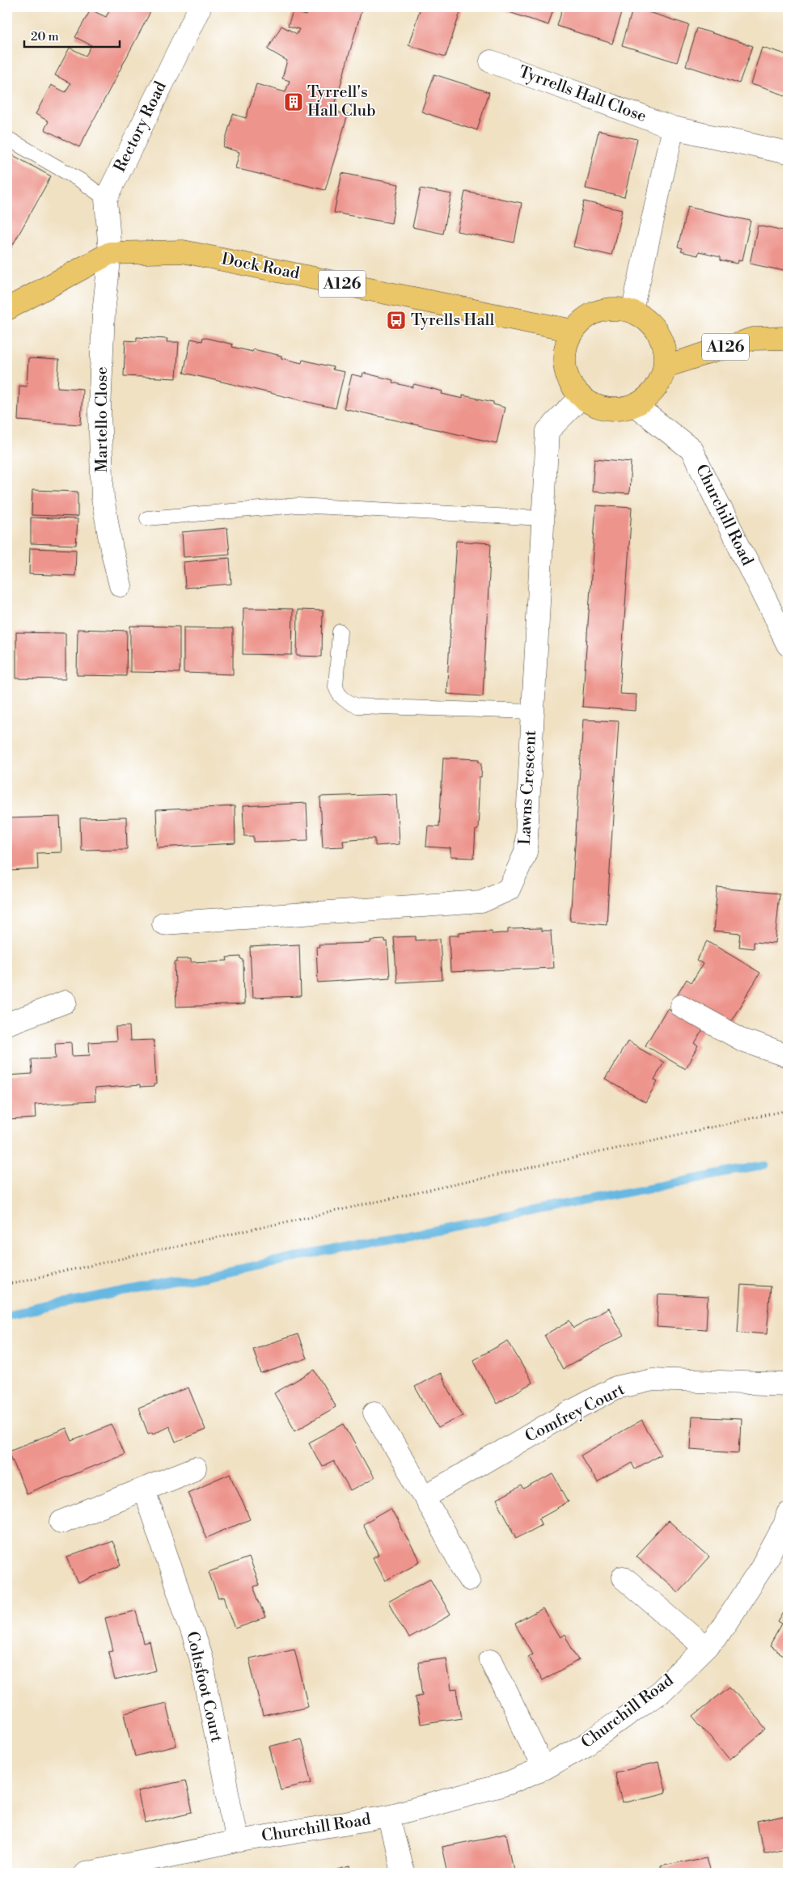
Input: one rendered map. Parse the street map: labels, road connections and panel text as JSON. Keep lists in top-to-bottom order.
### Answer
{
  "streets": {
    "main road": ["Dock Road", "A126"],
    "street": [
      "Tyrrells Hall Close",
      "Rectory Road",
      "Martello Close",
      "Churchill Road",
      "Lawns Crescent",
      "Comfrey Court",
      "Coltsfoot Court"
    ]
  },
  "crossings": [
    ["Dock Road", "A126"],
    ["Dock Road", "Martello Close"],
    ["Dock Road", "Churchill Road"],
    ["Dock Road", "Lawns Crescent"],
    ["A126", "Churchill Road"],
    ["A126", "Lawns Crescent"],
    ["Churchill Road", "Lawns Crescent"],
    ["Churchill Road", "Coltsfoot Court"]
  ],
  "places": {
    "building": ["Tyrrell's Hall Club"],
    "bus stop": ["Tyrells Hall"]
  },
  "scale_bar": "20 m"
}
